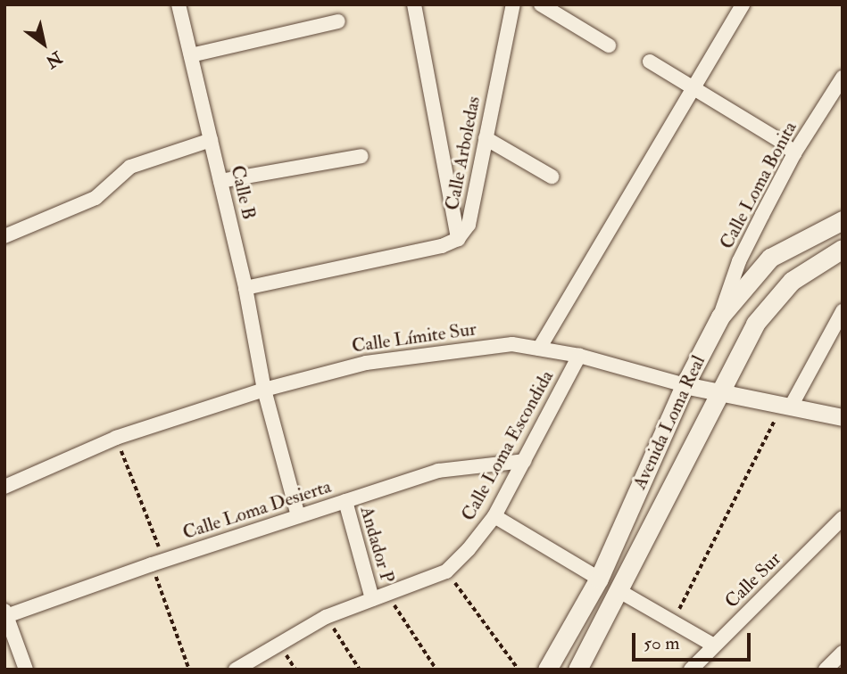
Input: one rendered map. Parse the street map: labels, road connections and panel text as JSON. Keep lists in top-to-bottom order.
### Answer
{
  "streets": {
    "main road": ["Avenida Loma Real"],
    "street": [
      "Calle Arboledas",
      "Calle Loma Bonita",
      "Calle B",
      "Calle Límite Sur",
      "Calle Loma Escondida",
      "Calle Loma Desierta",
      "Andador P",
      "Calle Sur"
    ]
  },
  "crossings": [
    ["Calle Arboledas", "Calle B"],
    ["Calle Loma Bonita", "Avenida Loma Real"],
    ["Calle B", "Calle Límite Sur"],
    ["Calle B", "Calle Loma Desierta"],
    ["Calle Límite Sur", "Avenida Loma Real"],
    ["Calle Límite Sur", "Calle Loma Escondida"],
    ["Calle Loma Escondida", "Calle Loma Desierta"],
    ["Calle Loma Escondida", "Andador P"],
    ["Calle Loma Desierta", "Andador P"]
  ],
  "scale_bar": "50 m",
  "north": "bottom right"
}
